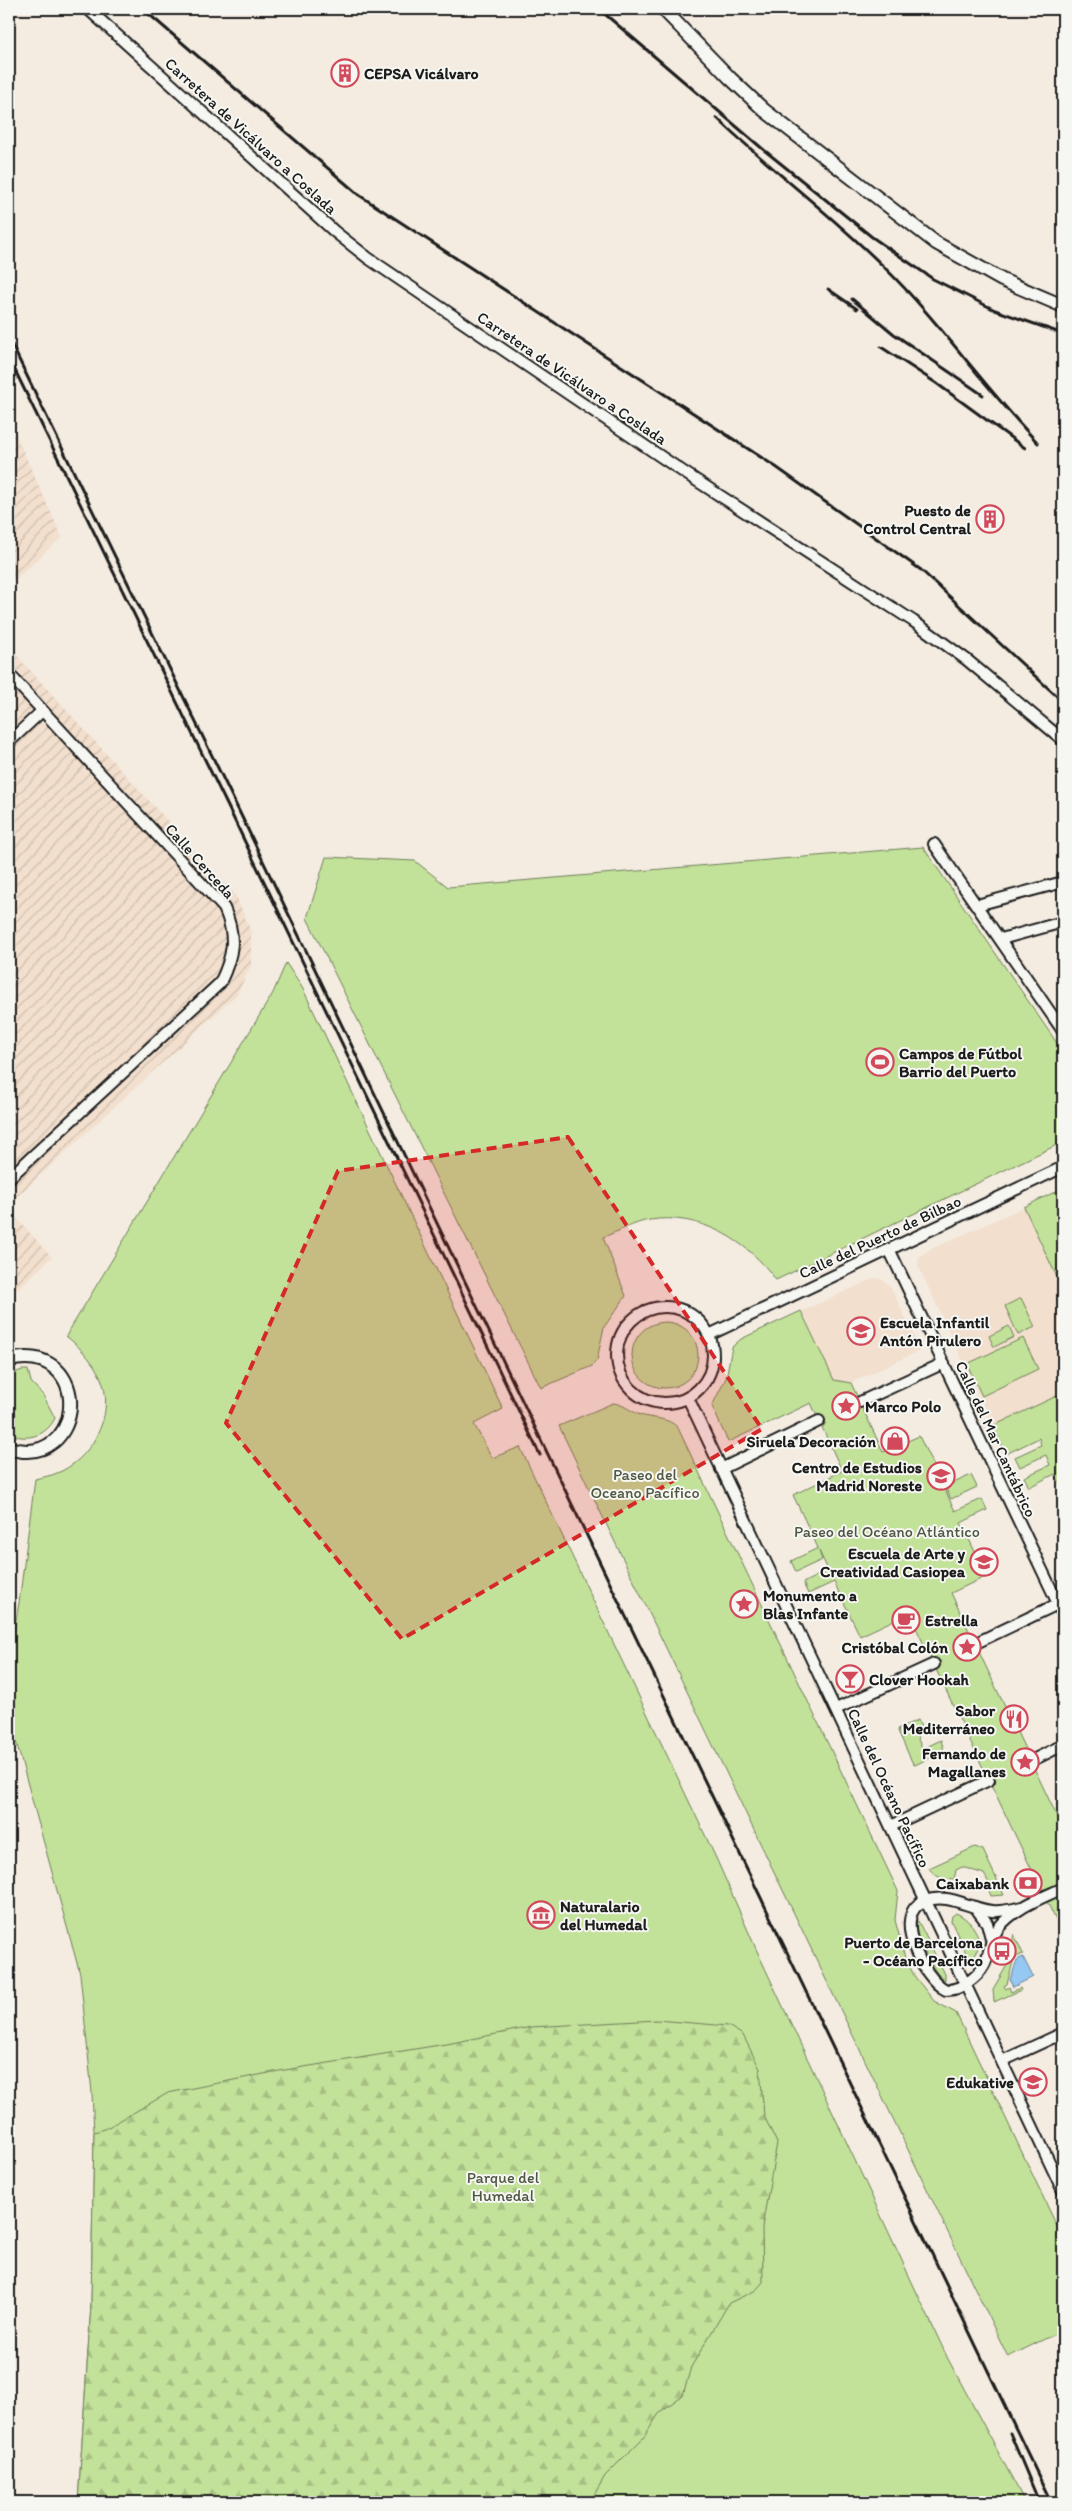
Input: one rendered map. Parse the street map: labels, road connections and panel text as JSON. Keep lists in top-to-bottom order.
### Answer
{
  "streets": {
    "street": [
      "Carretera de Vicálvaro a Coslada",
      "Calle Cerceda",
      "Calle del Puerto de Bilbao",
      "Calle del Mar Cantábrico",
      "Calle del Océano Pacífico"
    ]
  },
  "crossings": [
    ["Calle del Puerto de Bilbao", "Calle del Mar Cantábrico"],
    ["Calle del Puerto de Bilbao", "Calle del Océano Pacífico"]
  ],
  "parks": ["Paseo del Oceano Pacífico", "Paseo del Océano Atlántico", "Parque del Humedal"],
  "places": {
    "building": ["CEPSA Vicálvaro", "Puesto de Control Central"],
    "sports": ["Campos de Fútbol Barrio del Puerto"],
    "school or university": [
      "Escuela Infantil Antón Pirulero",
      "Centro de Estudios Madrid Noreste",
      "Escuela de Arte y Creatividad Casiopea",
      "Edukative"
    ],
    "place": [
      "Marco Polo",
      "Monumento a Blas Infante",
      "Cristóbal Colón",
      "Fernando de Magallanes"
    ],
    "shop": ["Siruela Decoración"],
    "cafe": ["Estrella"],
    "bar": ["Clover Hookah"],
    "restaurant": ["Sabor Mediterráneo"],
    "bank": ["Caixabank"],
    "museum": ["Naturalario del Humedal"],
    "bus stop": ["Puerto de Barcelona - Océano Pacífico"]
  }
}
